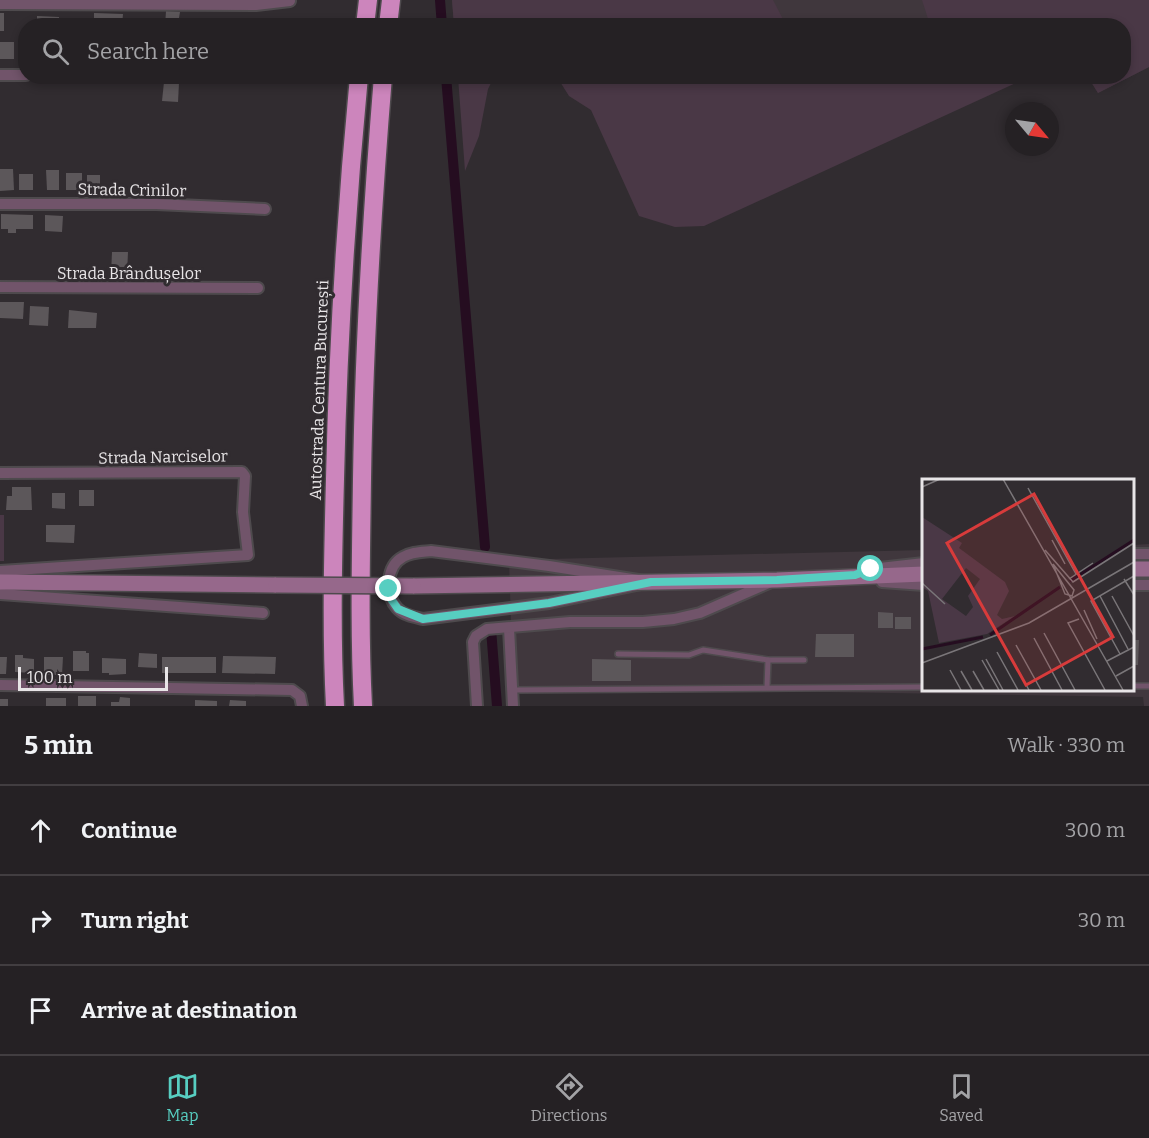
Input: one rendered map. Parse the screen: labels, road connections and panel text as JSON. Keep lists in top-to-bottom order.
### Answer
{
  "streets": {
    "highway": ["Autostrada Centura București"],
    "street": ["Strada Crinilor", "Strada Brândușelor", "Strada Narciselor"]
  },
  "scale_bar": "100 m",
  "north": "bottom right",
  "page": {
    "search": "Search here",
    "scale": "100 m",
    "heading": ["5 min", "Walk · 330 m"],
    "list": [
      ["Continue", "300 m"],
      ["Turn right", "30 m"],
      "Arrive at destination"
    ],
    "nav": ["Map", "Directions", "Saved"]
  }
}
